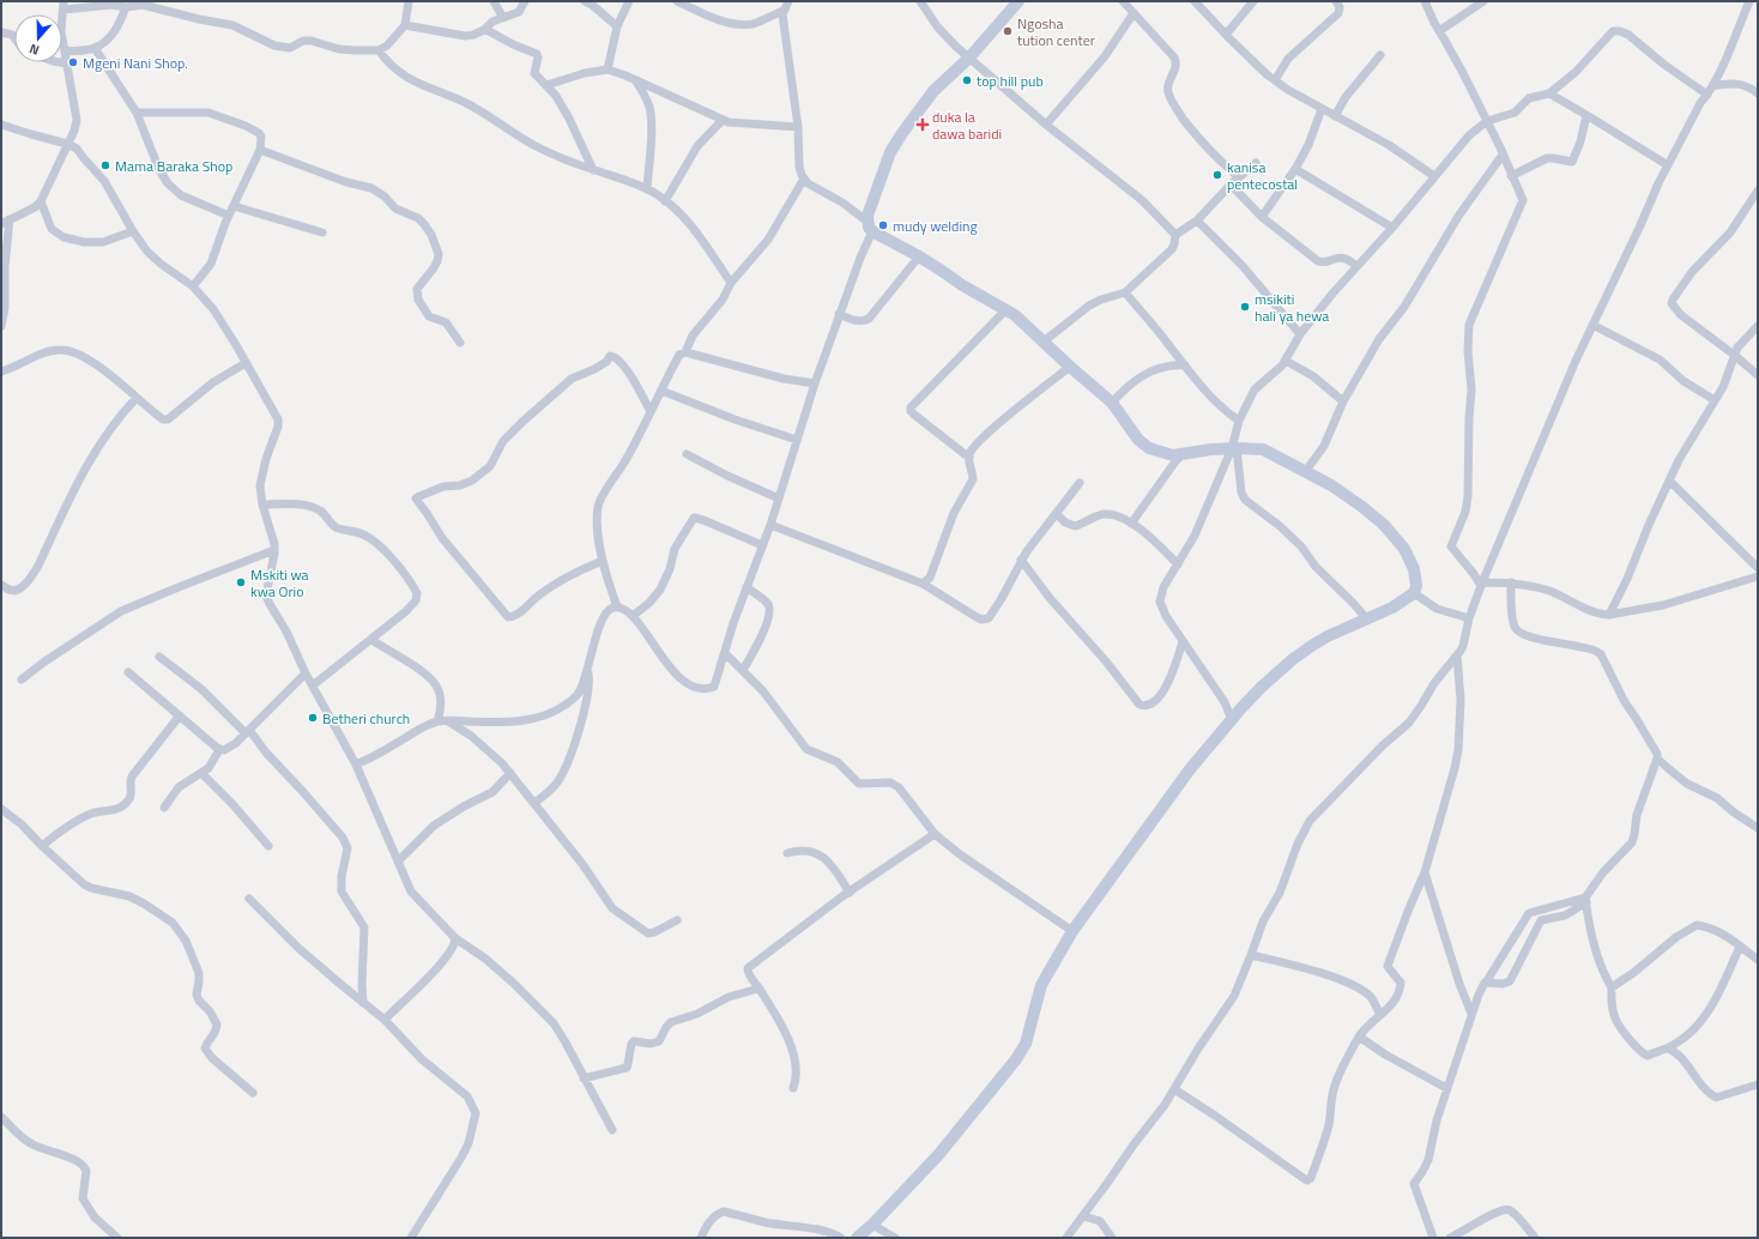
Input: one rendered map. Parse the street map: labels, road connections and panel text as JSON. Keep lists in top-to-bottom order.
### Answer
{
  "places": {
    "other": [
      "Ngosha tution center",
      "Mgeni Nani Shop.",
      "top hill pub",
      "Mama Baraka Shop",
      "kanisa pentecostal",
      "mudy welding",
      "msikiti hali ya hewa",
      "Mskiti wa kwa Orio",
      "Betheri church"
    ],
    "health": ["duka la dawa baridi"]
  },
  "north": "bottom"
}
